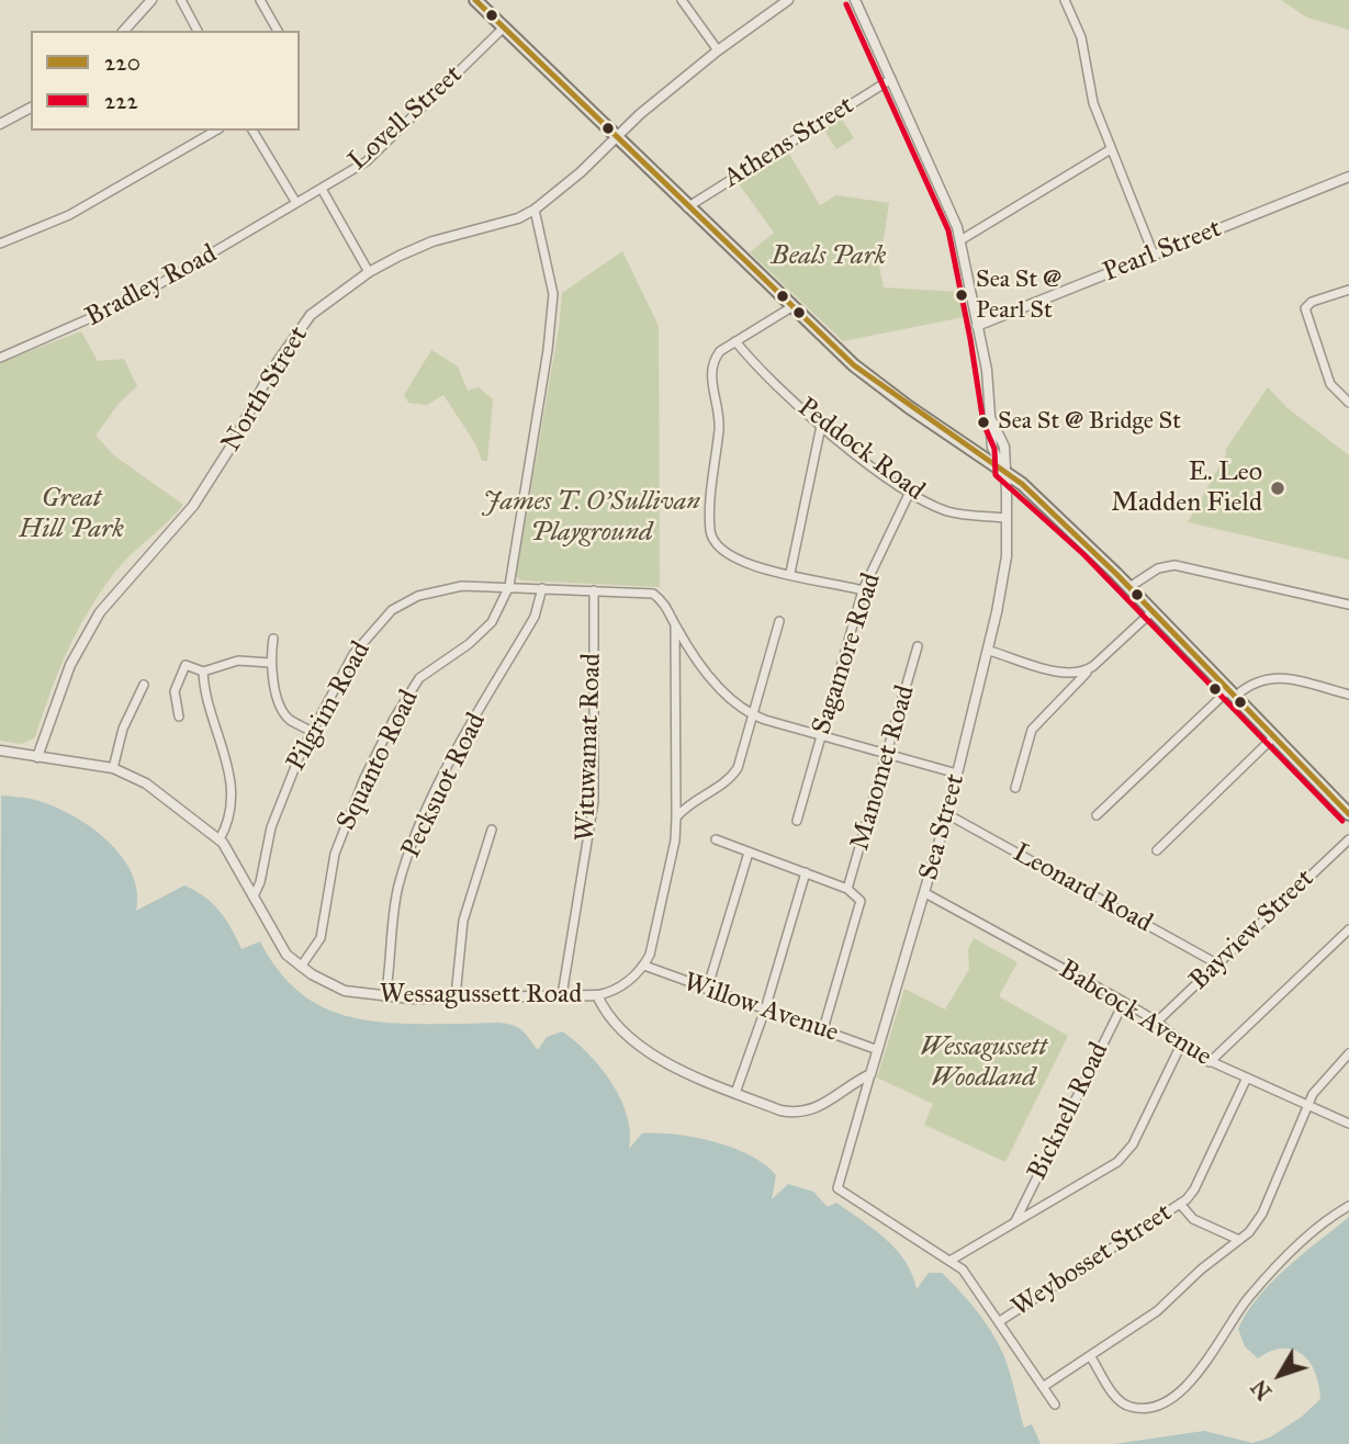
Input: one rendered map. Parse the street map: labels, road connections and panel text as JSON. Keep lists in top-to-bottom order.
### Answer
{
  "streets": {
    "street": [
      "Lovell Street",
      "Athens Street",
      "Pearl Street",
      "Bradley Road",
      "North Street",
      "Peddock Road",
      "Sagamore Road",
      "Pilgrim Road",
      "Wituwamat Road",
      "Squanto Road",
      "Manomet Road",
      "Pecksuot Road",
      "Sea Street",
      "Leonard Road",
      "Bayview Street",
      "Wessagussett Road",
      "Willow Avenue",
      "Babcock Avenue",
      "Bicknell Road",
      "Weybosset Street"
    ]
  },
  "crossings": [
    ["Lovell Street", "Bradley Road"],
    ["Athens Street", "Sea Street"],
    ["Pearl Street", "Sea Street"],
    ["North Street", "Wessagussett Road"],
    ["Peddock Road", "Sagamore Road"],
    ["Peddock Road", "Sea Street"],
    ["Pilgrim Road", "Wituwamat Road"],
    ["Pilgrim Road", "Squanto Road"],
    ["Pilgrim Road", "Pecksuot Road"],
    ["Pilgrim Road", "Wessagussett Road"],
    ["Wituwamat Road", "Wessagussett Road"],
    ["Squanto Road", "Wessagussett Road"],
    ["Pecksuot Road", "Wessagussett Road"],
    ["Sea Street", "Leonard Road"],
    ["Sea Street", "Willow Avenue"],
    ["Sea Street", "Babcock Avenue"],
    ["Leonard Road", "Bayview Street"],
    ["Bayview Street", "Babcock Avenue"],
    ["Wessagussett Road", "Willow Avenue"],
    ["Babcock Avenue", "Bicknell Road"],
    ["Babcock Avenue", "Weybosset Street"]
  ],
  "parks": [
    "Beals Park",
    "Great Hill Park",
    "James T. O'Sullivan Playground",
    "Wessagussett Woodland"
  ],
  "places": ["Sea St @ Pearl St", "Sea St @ Bridge St", "E. Leo Madden Field"],
  "lines": ["transit line 220", "transit line 222"],
  "legend": ["220", "222"],
  "north": "bottom left"
}
